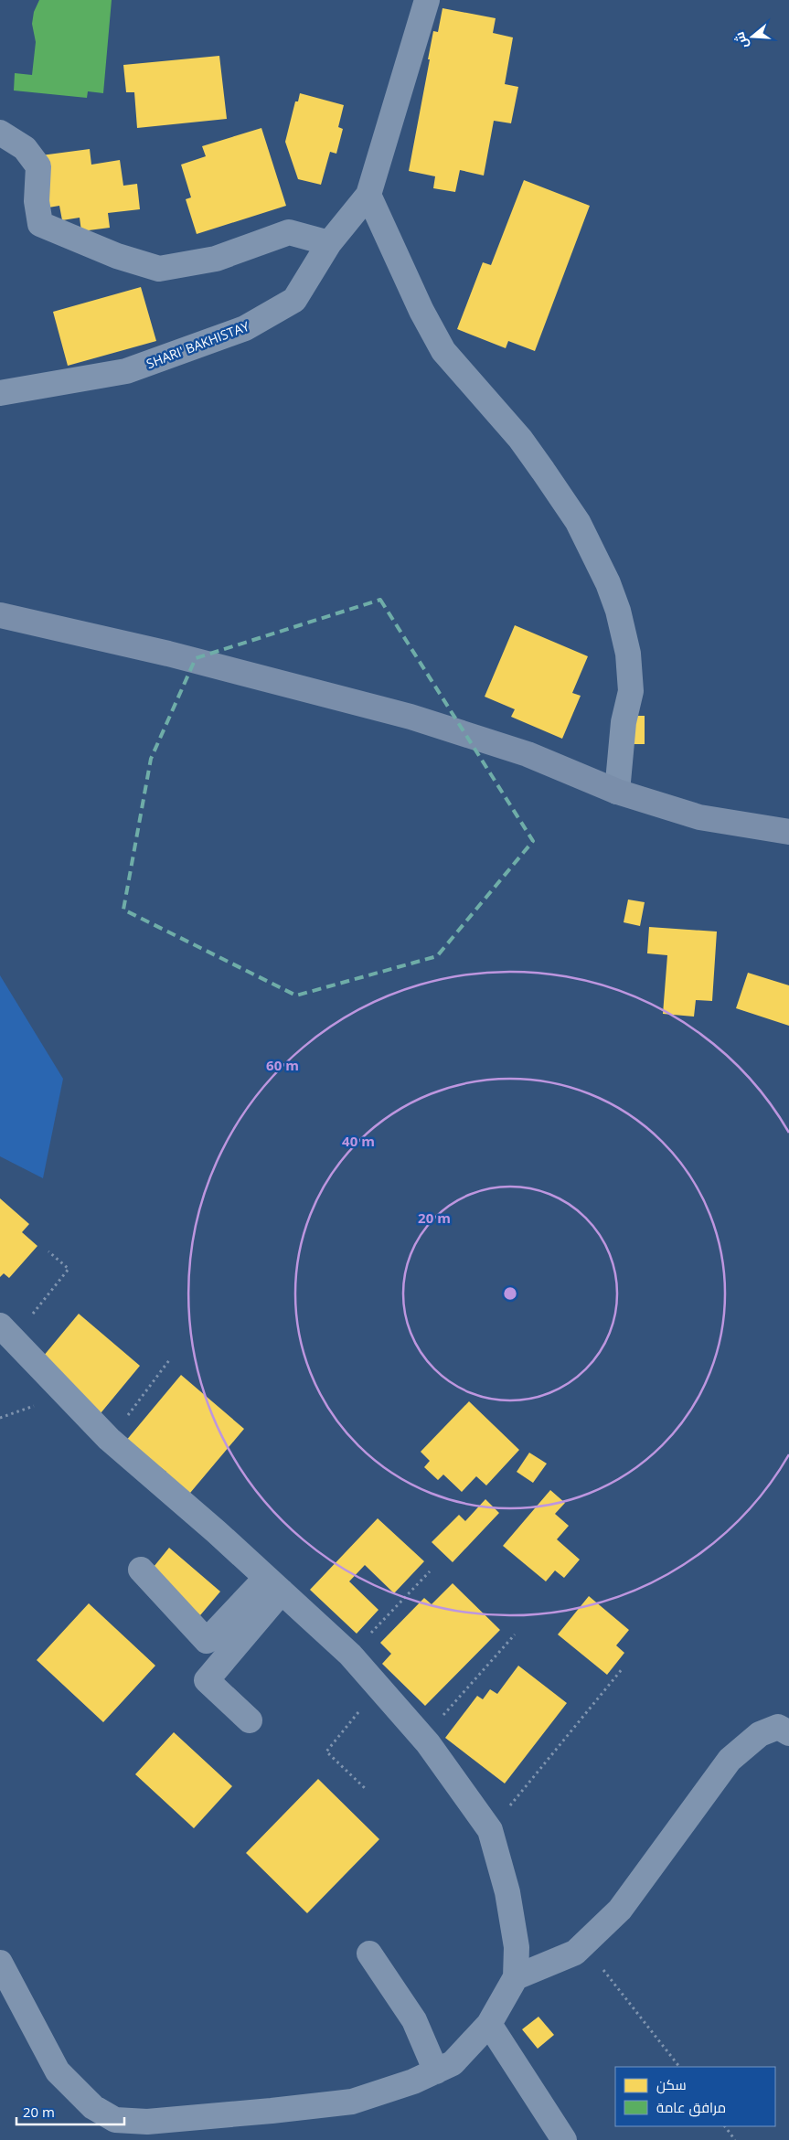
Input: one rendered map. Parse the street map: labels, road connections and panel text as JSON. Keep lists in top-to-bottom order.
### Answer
{
  "streets": {
    "street": ["SHARI' BAKHISTAY"]
  },
  "legend": ["سكن", "مرافق عامة"],
  "scale_bar": "20 m",
  "north": "left",
  "rings": ["60 m", "40 m", "20 m"]
}
